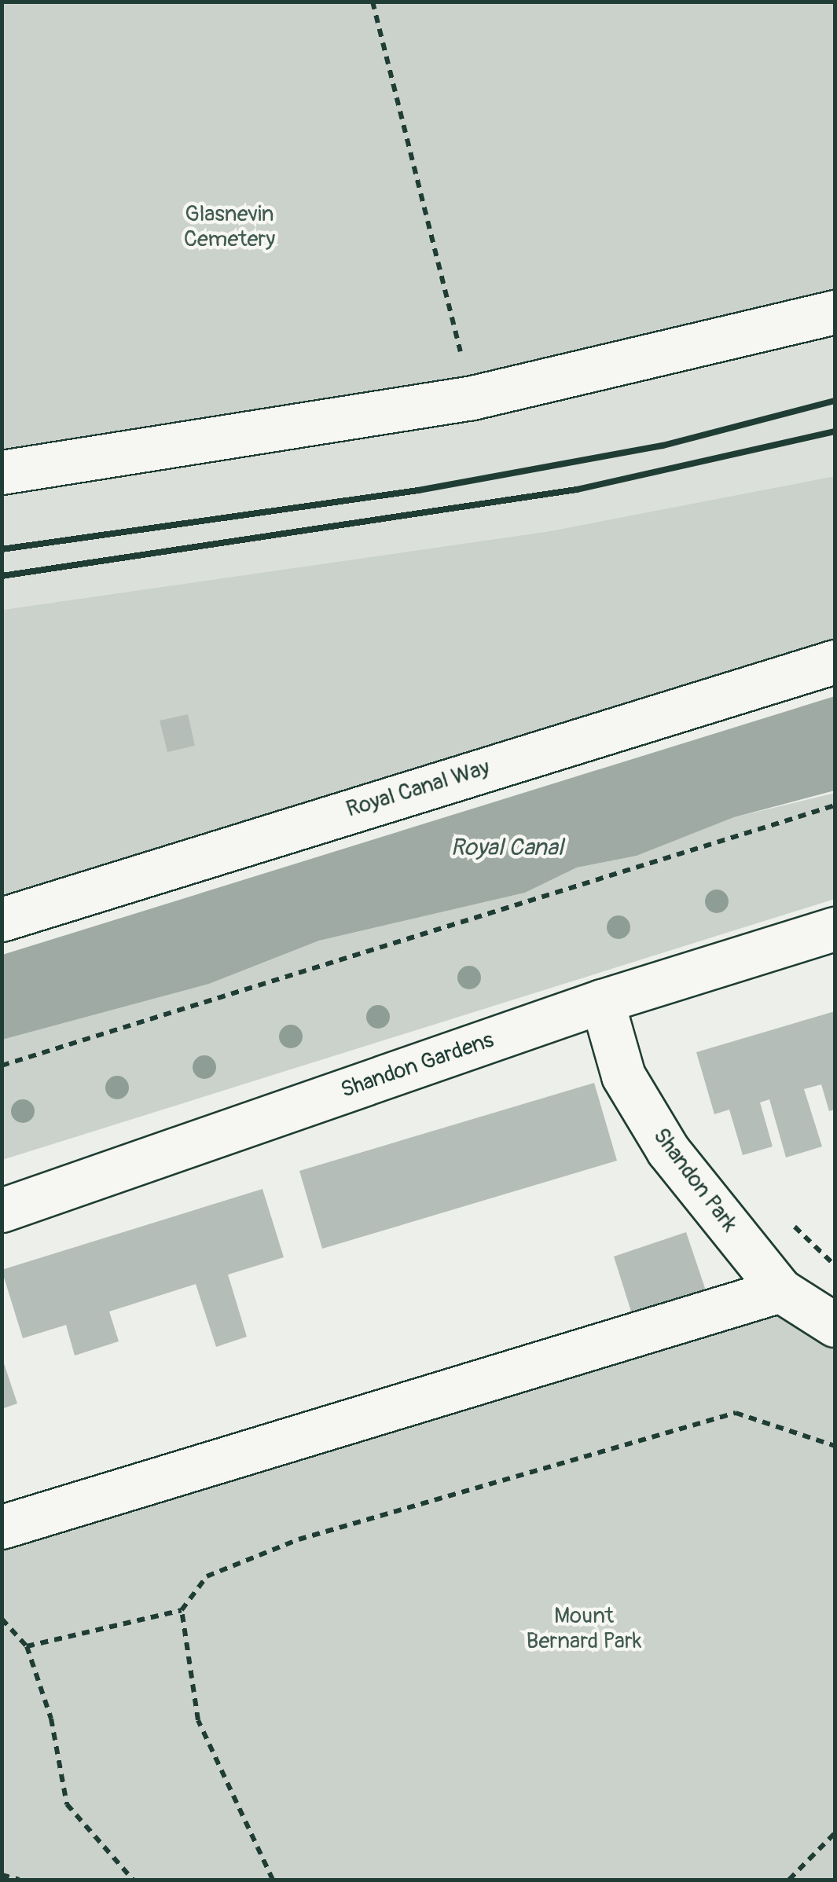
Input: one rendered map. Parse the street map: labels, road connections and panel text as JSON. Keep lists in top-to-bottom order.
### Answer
{
  "streets": {
    "street": ["Royal Canal Way", "Shandon Gardens", "Shandon Park"]
  },
  "crossings": [
    ["Shandon Gardens", "Shandon Park"]
  ],
  "water": ["Royal Canal"],
  "parks": ["Glasnevin Cemetery", "Mount Bernard Park"]
}
